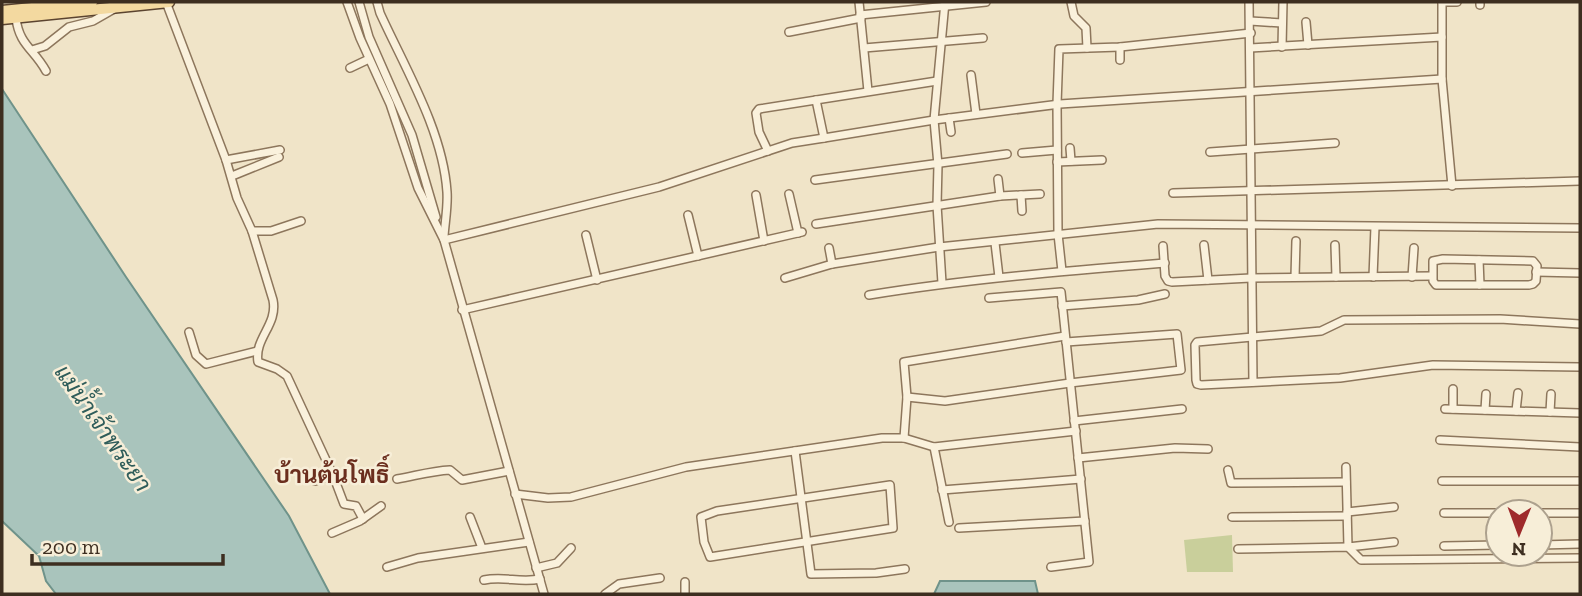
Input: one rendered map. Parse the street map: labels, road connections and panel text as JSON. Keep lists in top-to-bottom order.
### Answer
{
  "districts": ["บ้านต้นโพธิ์"],
  "water": ["แม่น้ำเจ้าพระยา"],
  "scale_bar": "200 m",
  "north": "bottom"
}
